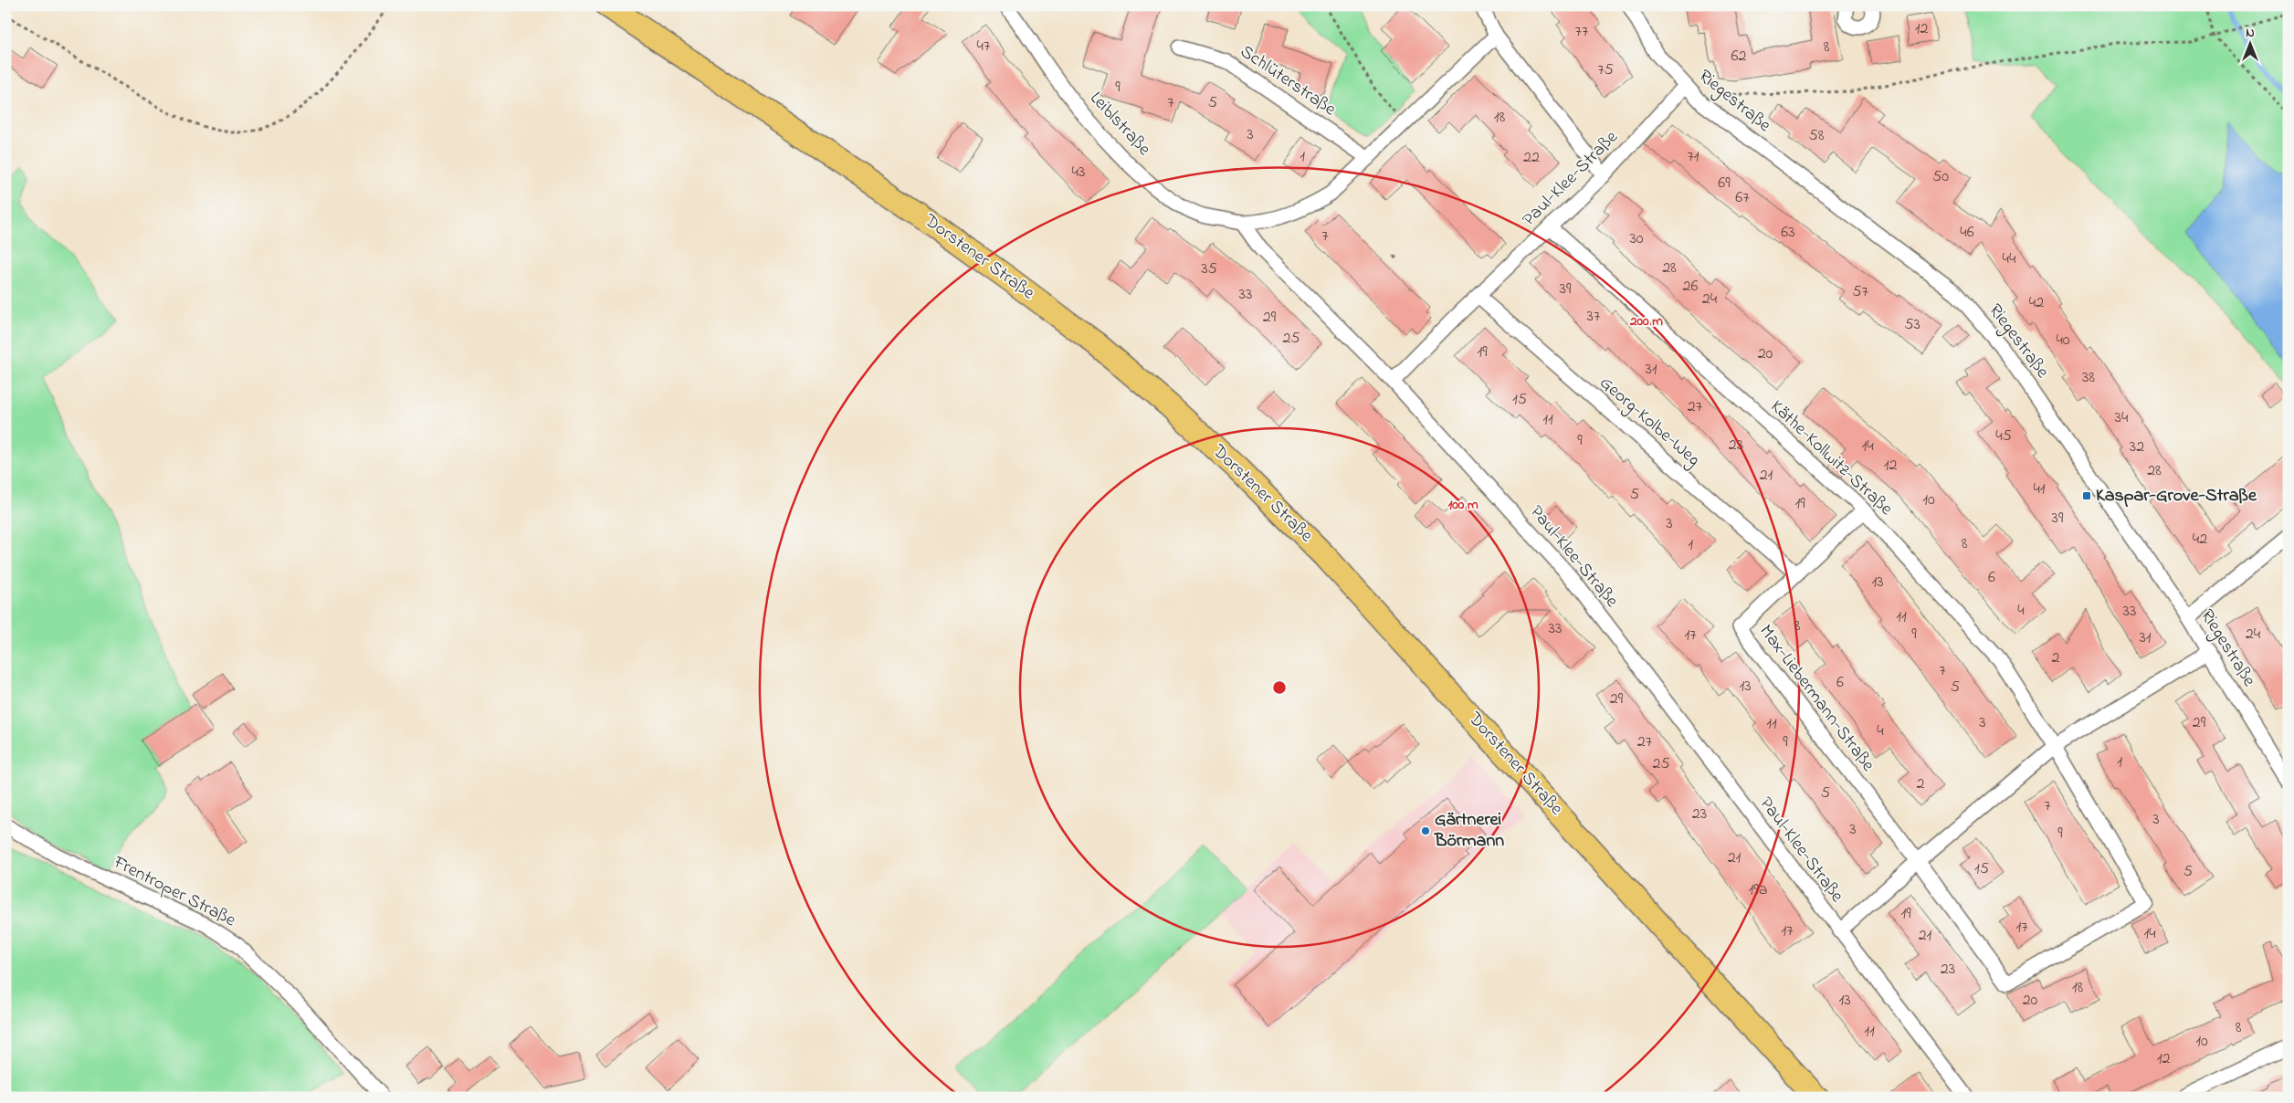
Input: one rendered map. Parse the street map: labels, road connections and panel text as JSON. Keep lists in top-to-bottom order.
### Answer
{
  "streets": {
    "main road": ["Dorstener Straße"],
    "street": [
      "Schlüterstraße",
      "Riegestraße",
      "Leiblstraße",
      "Paul-Klee-Straße",
      "Georg-Kolbe-Weg",
      "Käthe-Kollwitz-Straße",
      "Max-Liebermann-Straße",
      "Frentroper Straße"
    ]
  },
  "crossings": [
    ["Schlüterstraße", "Leiblstraße"],
    ["Riegestraße", "Paul-Klee-Straße"],
    ["Paul-Klee-Straße", "Georg-Kolbe-Weg"],
    ["Paul-Klee-Straße", "Käthe-Kollwitz-Straße"],
    ["Georg-Kolbe-Weg", "Max-Liebermann-Straße"],
    ["Käthe-Kollwitz-Straße", "Max-Liebermann-Straße"]
  ],
  "places": {
    "transit": ["Kaspar-Grove-Straße"],
    "other": ["Gärtnerei Börmann"]
  },
  "house_numbers": [
    "12",
    "77",
    "47",
    "8",
    "62",
    "75",
    "9",
    "7",
    "5",
    "18",
    "3",
    "58",
    "1",
    "71",
    "22",
    "43",
    "50",
    "69",
    "67",
    "63",
    "46",
    "7",
    "30",
    "44",
    "28",
    "35",
    "26",
    "39",
    "57",
    "33",
    "24",
    "42",
    "37",
    "29",
    "53",
    "25",
    "40",
    "19",
    "20",
    "31",
    "38",
    "15",
    "27",
    "34",
    "11",
    "45",
    "9",
    "23",
    "14",
    "32",
    "12",
    "28",
    "21",
    "41",
    "5",
    "10",
    "19",
    "39",
    "3",
    "42",
    "8",
    "1",
    "6",
    "13",
    "4",
    "33",
    "11",
    "8",
    "33",
    "9",
    "24",
    "17",
    "31",
    "2",
    "7",
    "6",
    "13",
    "5",
    "29",
    "3",
    "29",
    "11",
    "4",
    "27",
    "9",
    "1",
    "25",
    "2",
    "5",
    "7",
    "23",
    "3",
    "3",
    "9",
    "21",
    "15",
    "5",
    "19a",
    "19",
    "17",
    "17",
    "14",
    "21",
    "23",
    "18",
    "13",
    "20",
    "8",
    "11",
    "10",
    "12"
  ],
  "north": "top",
  "rings": ["200 m", "100 m"]
}
